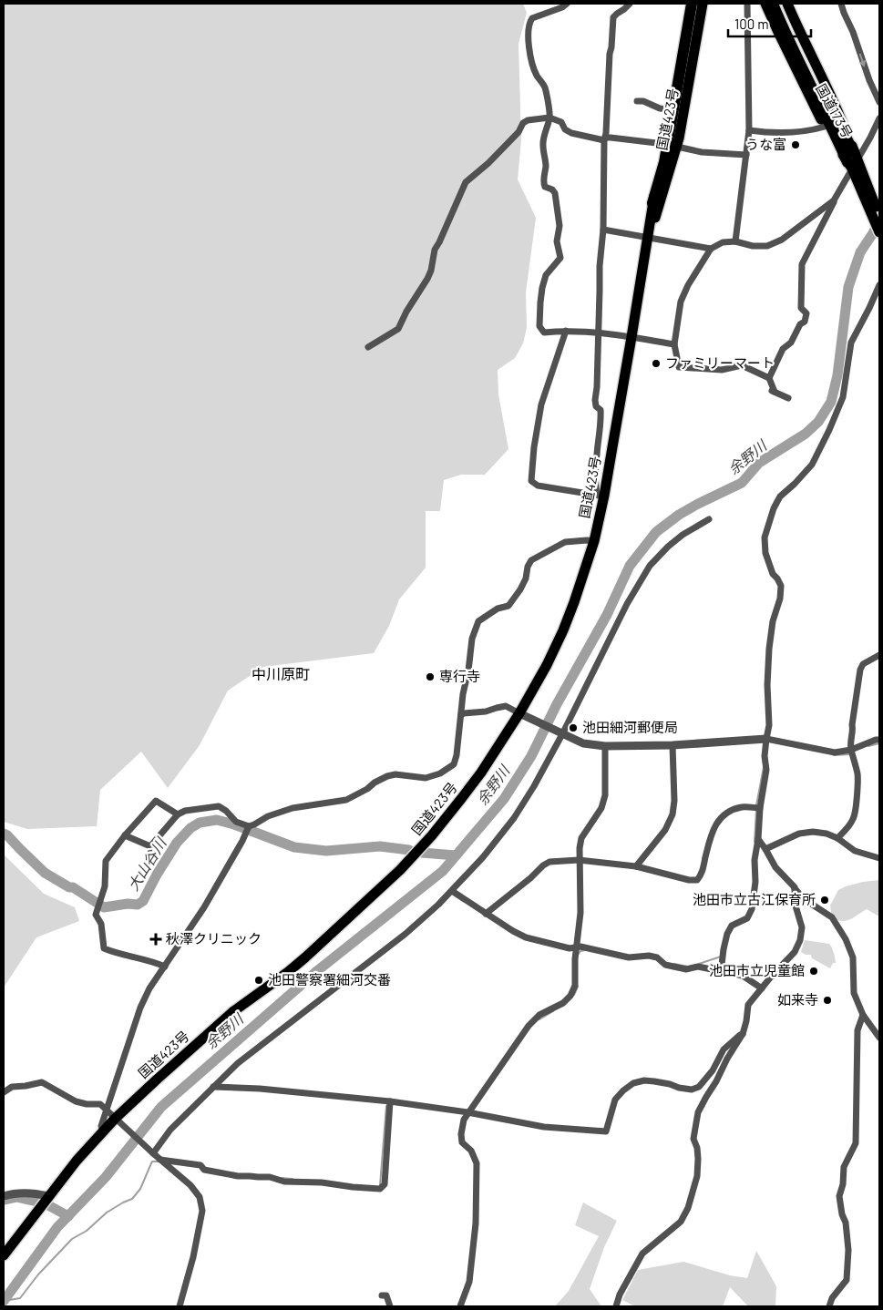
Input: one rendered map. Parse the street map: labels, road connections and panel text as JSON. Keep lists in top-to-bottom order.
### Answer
{
  "streets": {
    "highway": ["国道173号", "国道423号"]
  },
  "districts": ["中川原町"],
  "water": ["余野川", "大山谷川"],
  "places": {
    "other": [
      "うな富",
      "ファミリーマート",
      "専行寺",
      "池田細河郵便局",
      "池田市立古江保育所",
      "池田市立児童館",
      "池田警察署細河交番",
      "如来寺"
    ],
    "health": ["秋澤クリニック"]
  },
  "scale_bar": "100 m"
}
